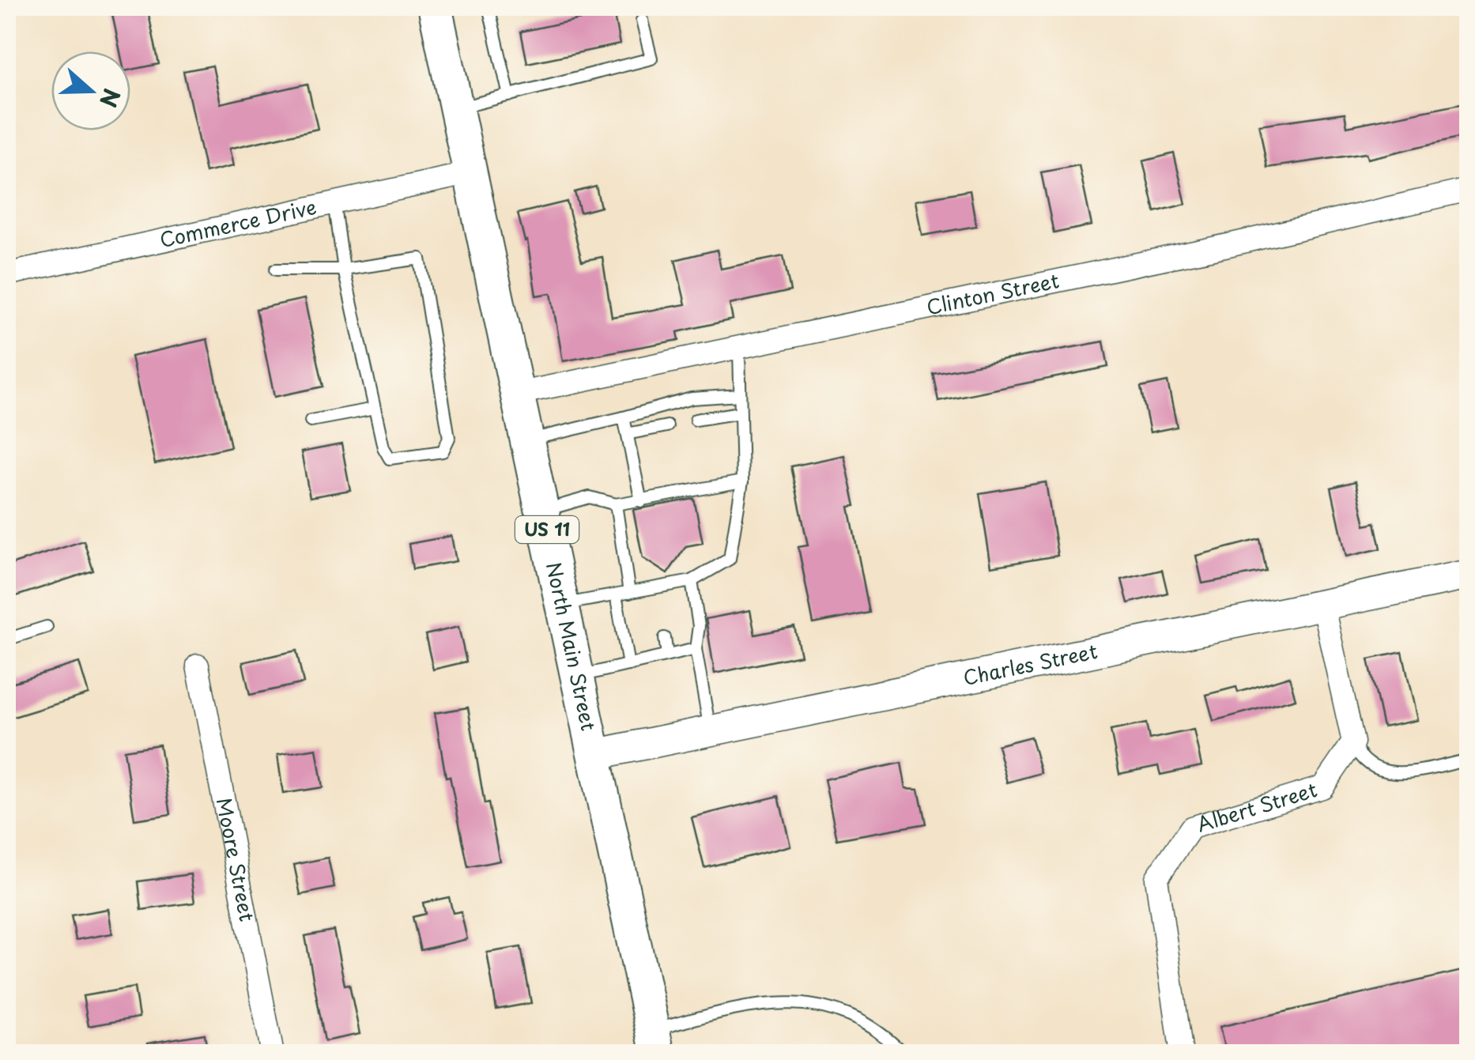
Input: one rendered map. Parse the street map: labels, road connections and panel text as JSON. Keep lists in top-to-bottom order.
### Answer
{
  "streets": {
    "main road": ["US 11", "North Main Street"],
    "street": [
      "Commerce Drive",
      "Clinton Street",
      "Charles Street",
      "Albert Street",
      "Moore Street"
    ]
  },
  "crossings": [
    ["Commerce Drive", "North Main Street"],
    ["Clinton Street", "North Main Street"],
    ["North Main Street", "Charles Street"]
  ],
  "north": "right"
}
